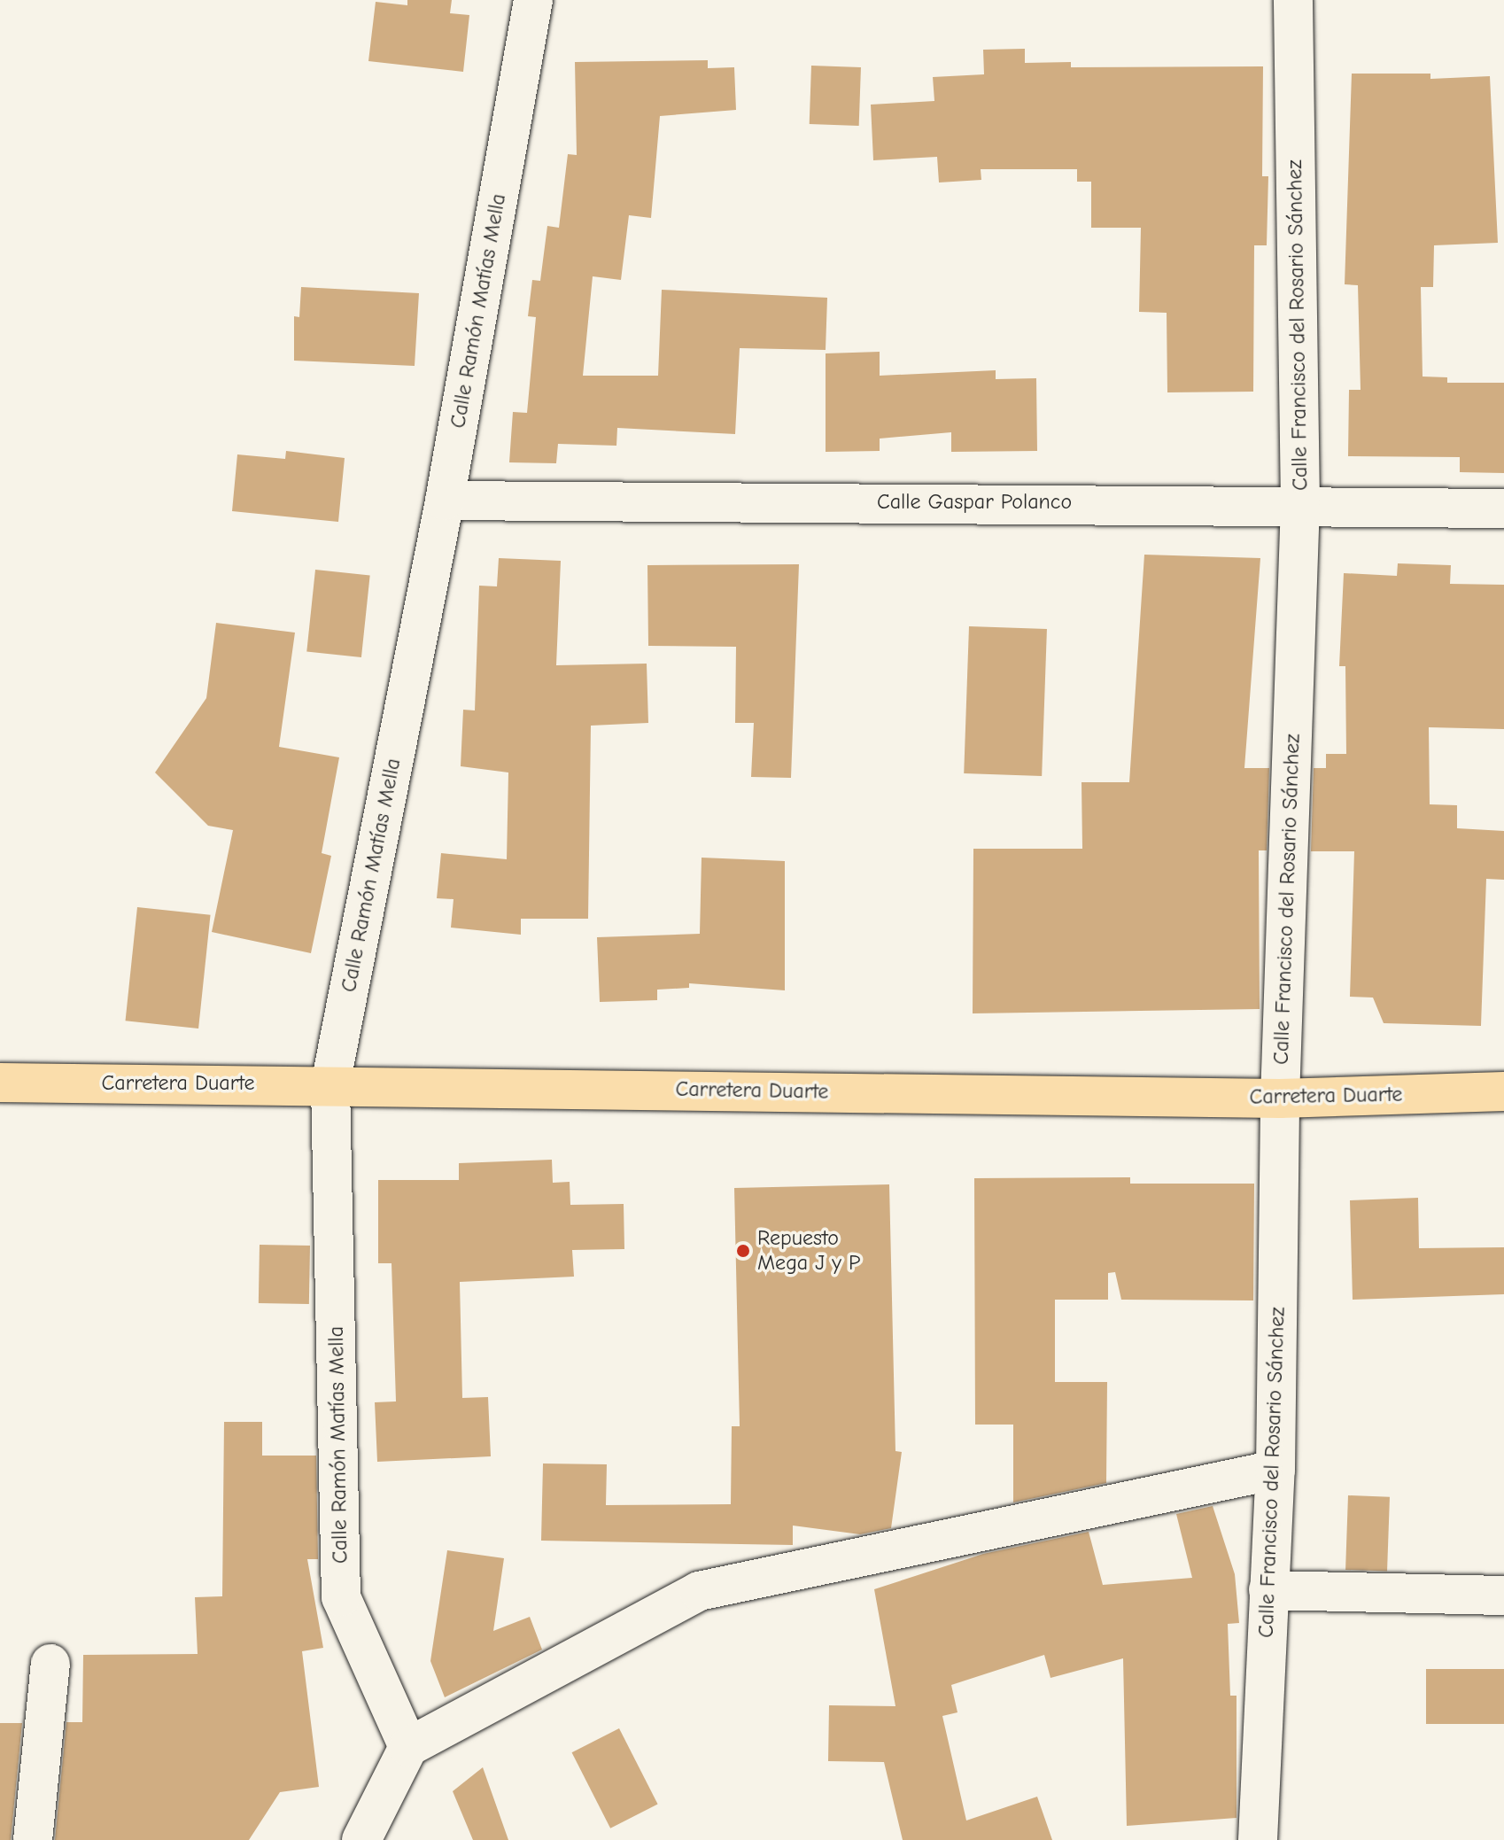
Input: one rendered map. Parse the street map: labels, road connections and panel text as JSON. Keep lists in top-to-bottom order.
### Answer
{
  "streets": {
    "main road": ["Carretera Duarte"],
    "street": ["Calle Ramón Matías Mella", "Calle Francisco del Rosario Sánchez", "Calle Gaspar Polanco"]
  },
  "crossings": [
    ["Calle Ramón Matías Mella", "Calle Gaspar Polanco"],
    ["Calle Ramón Matías Mella", "Carretera Duarte"],
    ["Calle Francisco del Rosario Sánchez", "Calle Gaspar Polanco"],
    ["Calle Francisco del Rosario Sánchez", "Carretera Duarte"]
  ],
  "places": ["Repuesto Mega J y P"]
}
